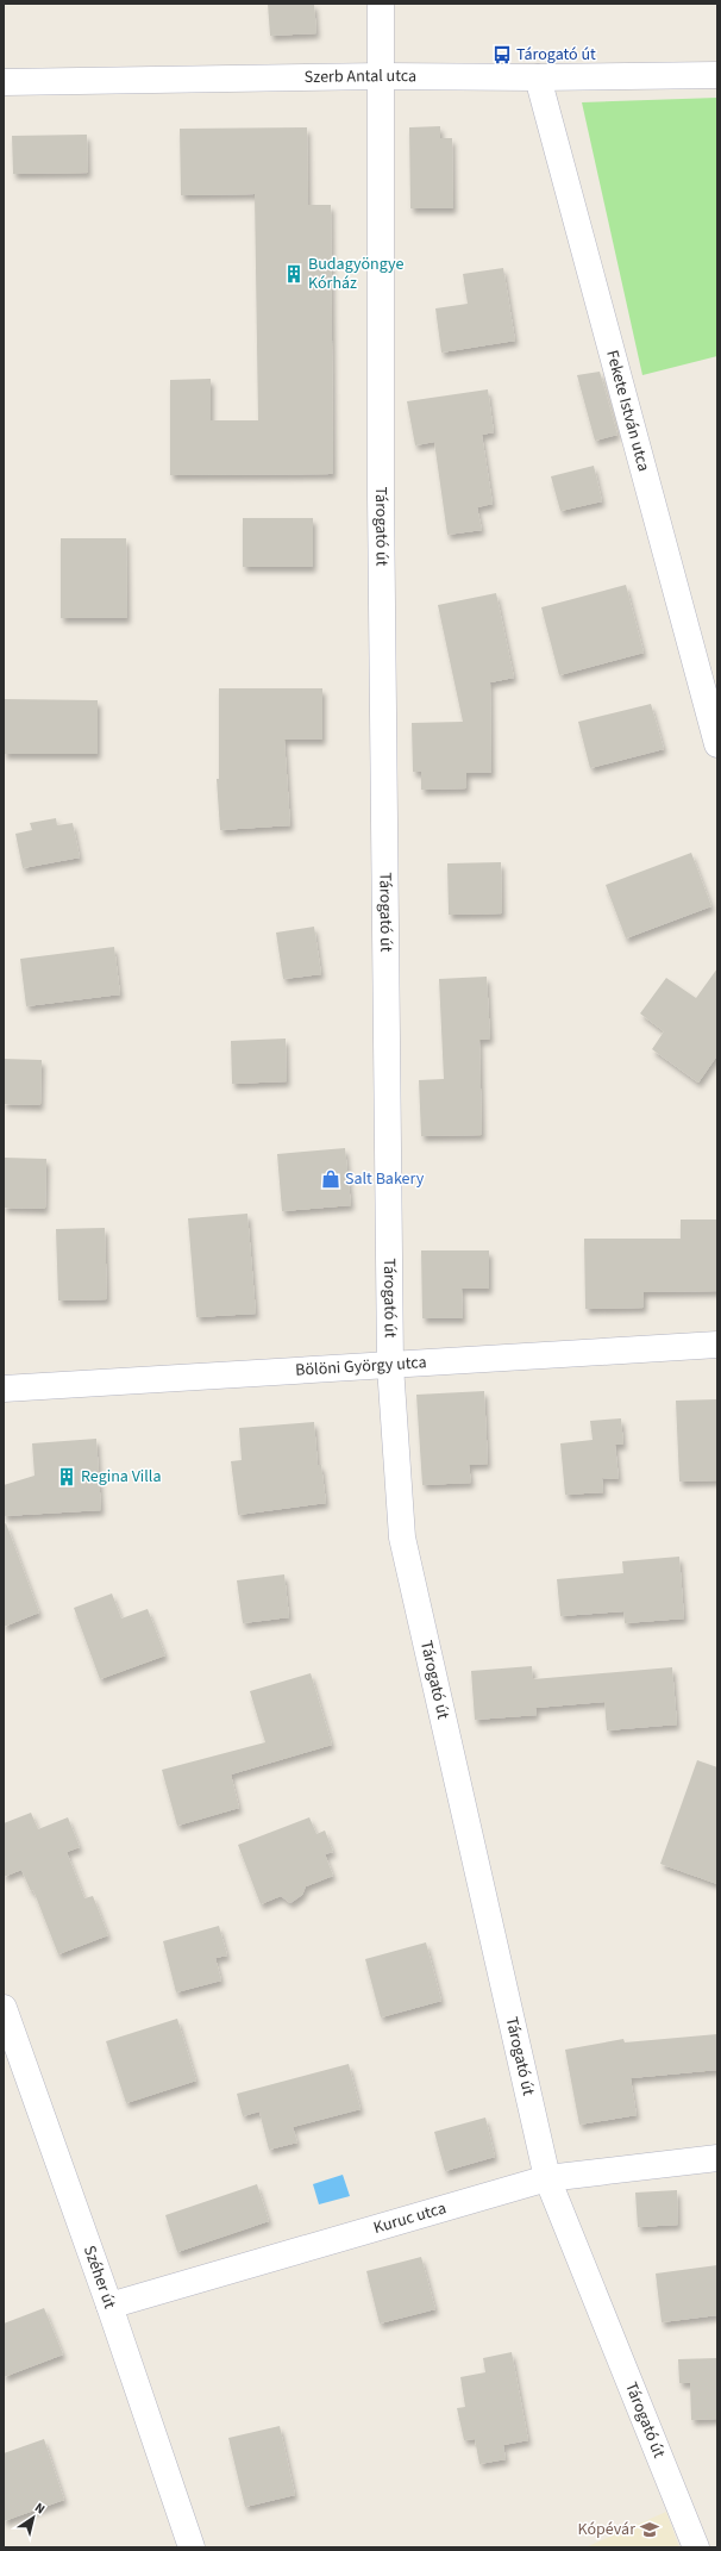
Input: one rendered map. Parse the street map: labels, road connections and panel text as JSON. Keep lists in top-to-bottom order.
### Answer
{
  "streets": {
    "street": [
      "Szerb Antal utca",
      "Fekete István utca",
      "Tárogató út",
      "Bölöni György utca",
      "Kuruc utca",
      "Széher út"
    ]
  },
  "crossings": [
    ["Szerb Antal utca", "Fekete István utca"],
    ["Szerb Antal utca", "Tárogató út"],
    ["Tárogató út", "Bölöni György utca"],
    ["Tárogató út", "Kuruc utca"],
    ["Kuruc utca", "Széher út"]
  ],
  "places": {
    "bus stop": ["Tárogató út"],
    "building": ["Budagyöngye Kórház", "Regina Villa"],
    "shop": ["Salt Bakery"],
    "school or university": ["Kópévár"]
  },
  "north": "top right"
}
